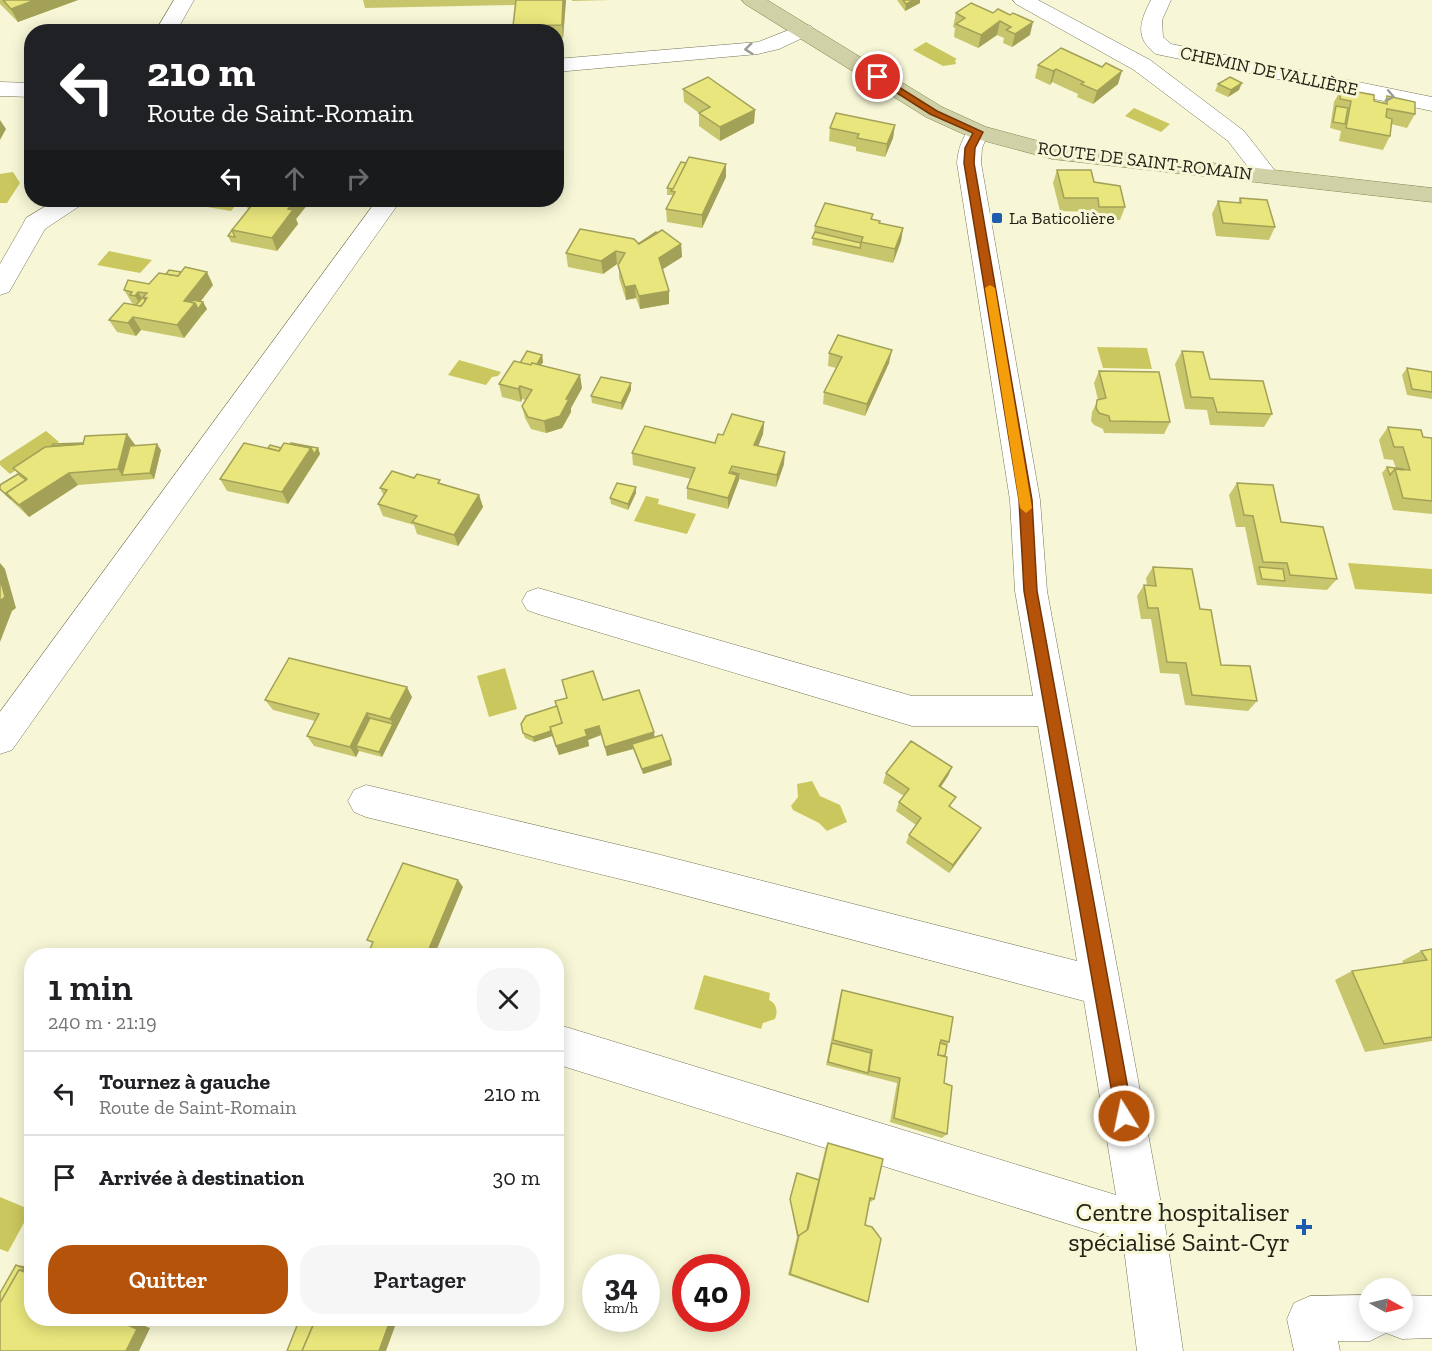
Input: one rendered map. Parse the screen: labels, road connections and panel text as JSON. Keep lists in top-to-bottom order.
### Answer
{
  "streets": {
    "main road": ["ROUTE DE SAINT-ROMAIN"],
    "street": ["CHEMIN DE VALLIÈRE"]
  },
  "places": {
    "transit": ["La Baticolière"],
    "health": ["Centre hospitaliser spécialisé Saint-Cyr"]
  },
  "north": "right",
  "page": {
    "turn": ["210 m", "Route de Saint-Romain"],
    "heading": ["1 min", "240 m · 21:19"],
    "list": [
      {
        "name": "Tournez à gauche",
        "note": "Route de Saint-Romain",
        "value": "210 m"
      },
      {
        "name": "Arrivée à destination",
        "value": "30 m"
      }
    ],
    "buttons": ["Quitter", "Partager"],
    "speed": "34 km/h",
    "limit": "40"
  }
}
